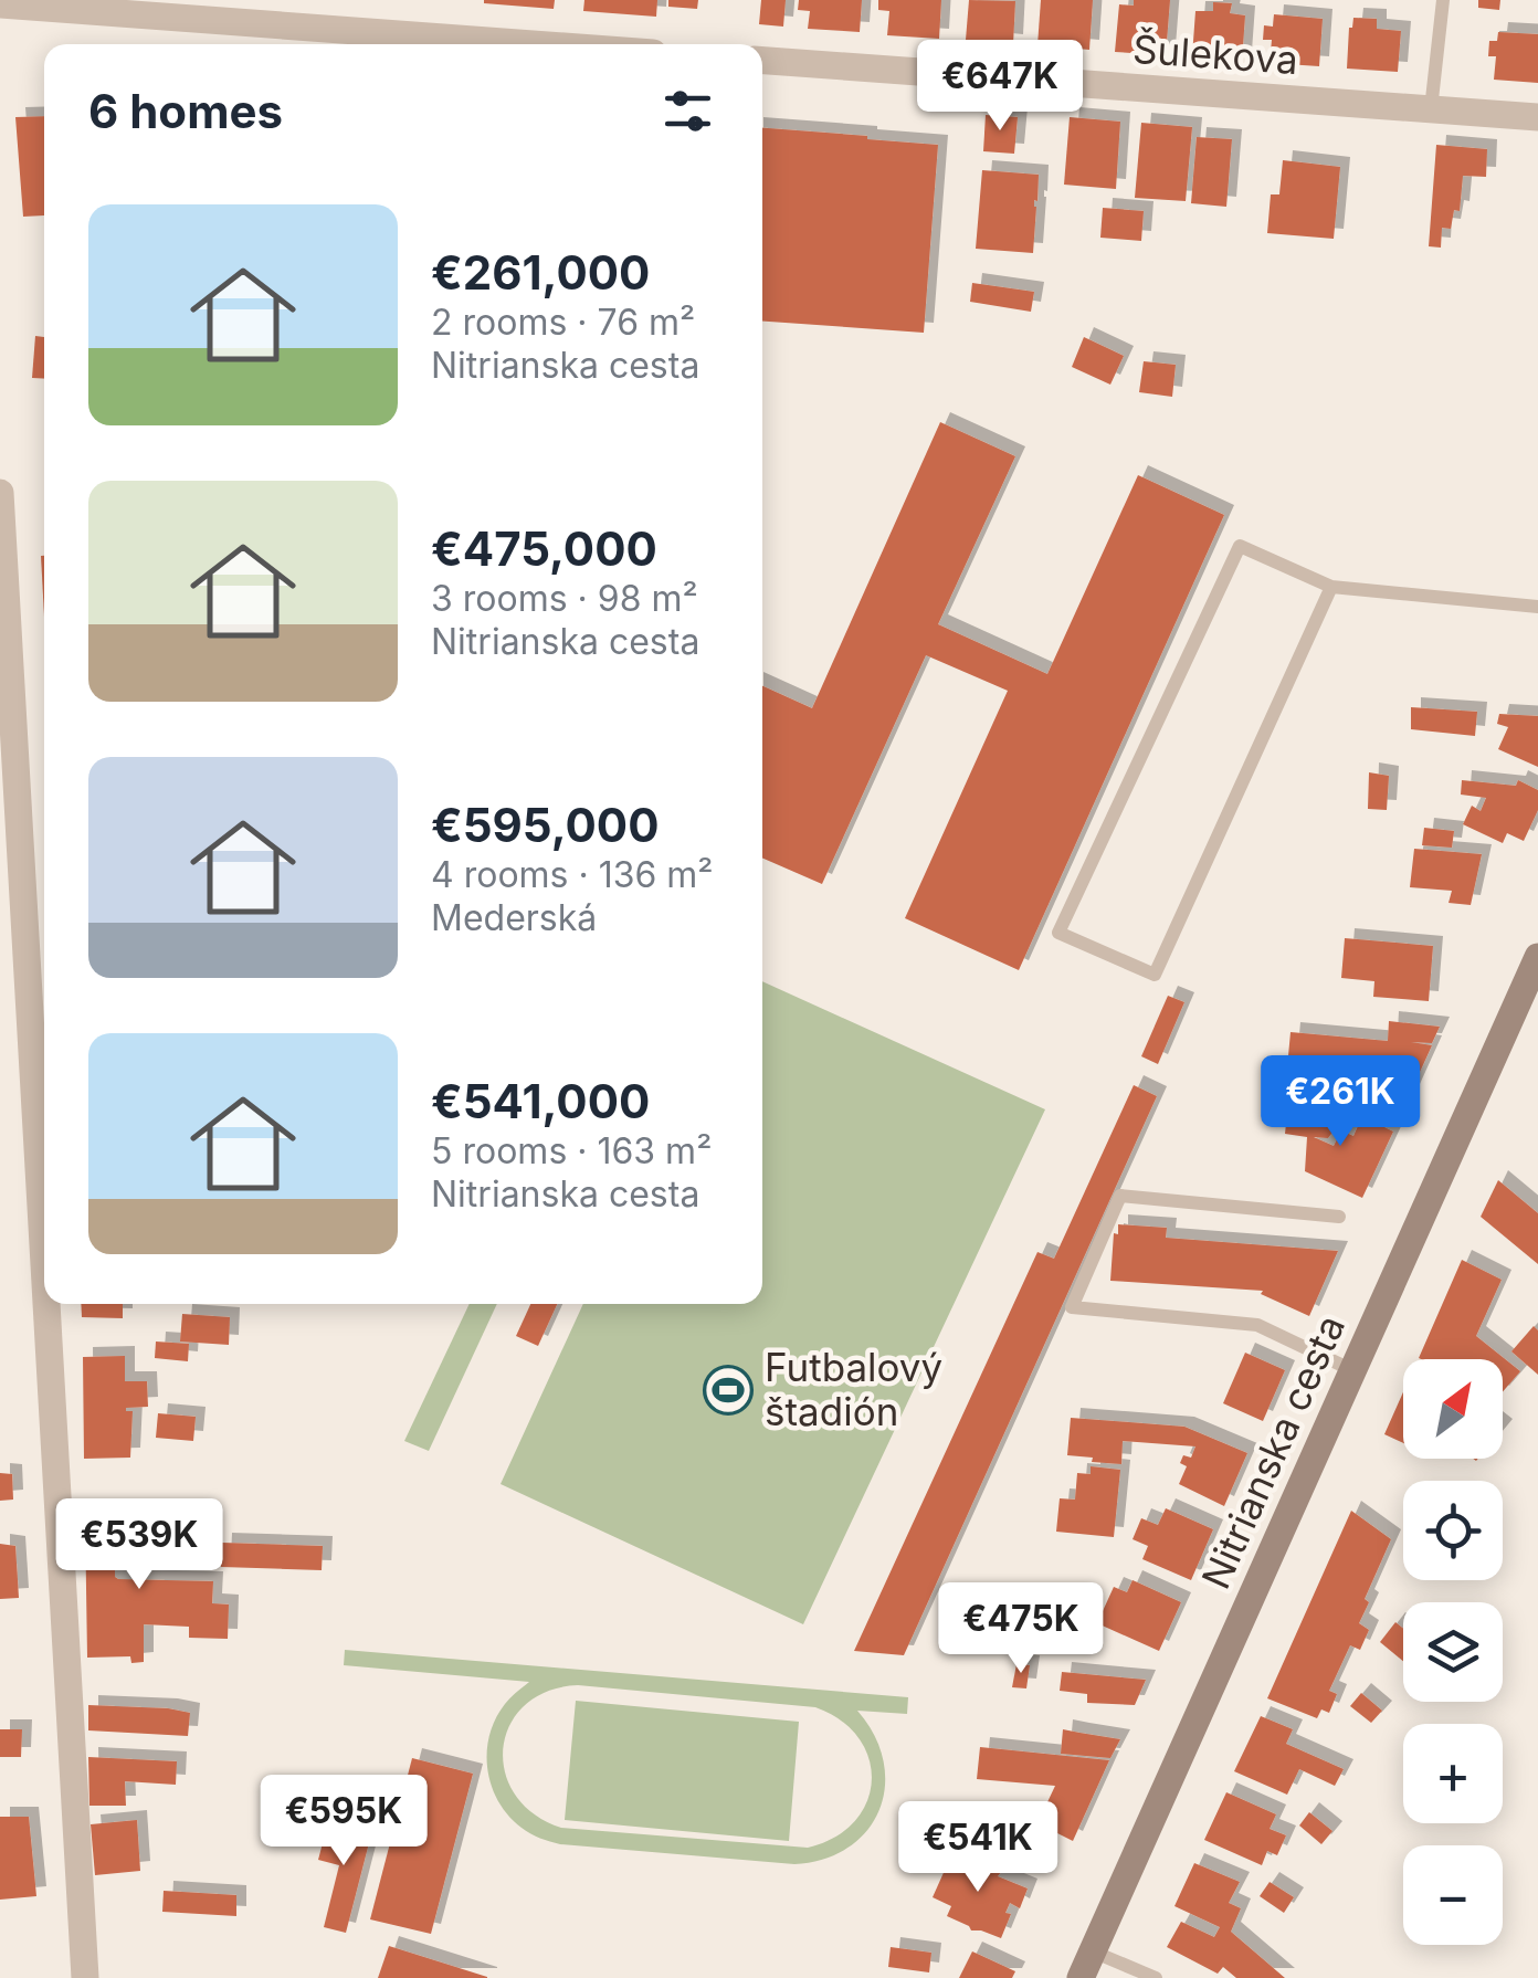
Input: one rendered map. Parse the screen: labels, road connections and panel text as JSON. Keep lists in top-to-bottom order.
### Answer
{
  "streets": {
    "main road": ["Nitrianska cesta"],
    "street": ["Šulekova"]
  },
  "places": {
    "sports": ["Futbalový štadión"]
  },
  "north": "top right",
  "page": {
    "price": [
      "€647K",
      "€261K",
      "€539K",
      "€475K",
      "€595K",
      "€541K"
    ],
    "heading": "6 homes",
    "list": [
      {
        "name": "€261,000",
        "note": "2 rooms · 76 m² · Nitrianska cesta"
      },
      {
        "name": "€475,000",
        "note": "3 rooms · 98 m² · Nitrianska cesta"
      },
      {
        "name": "€595,000",
        "note": "4 rooms · 136 m² · Mederská"
      },
      {
        "name": "€541,000",
        "note": "5 rooms · 163 m² · Nitrianska cesta"
      }
    ],
    "map_buttons": ["+", "−"]
  }
}
